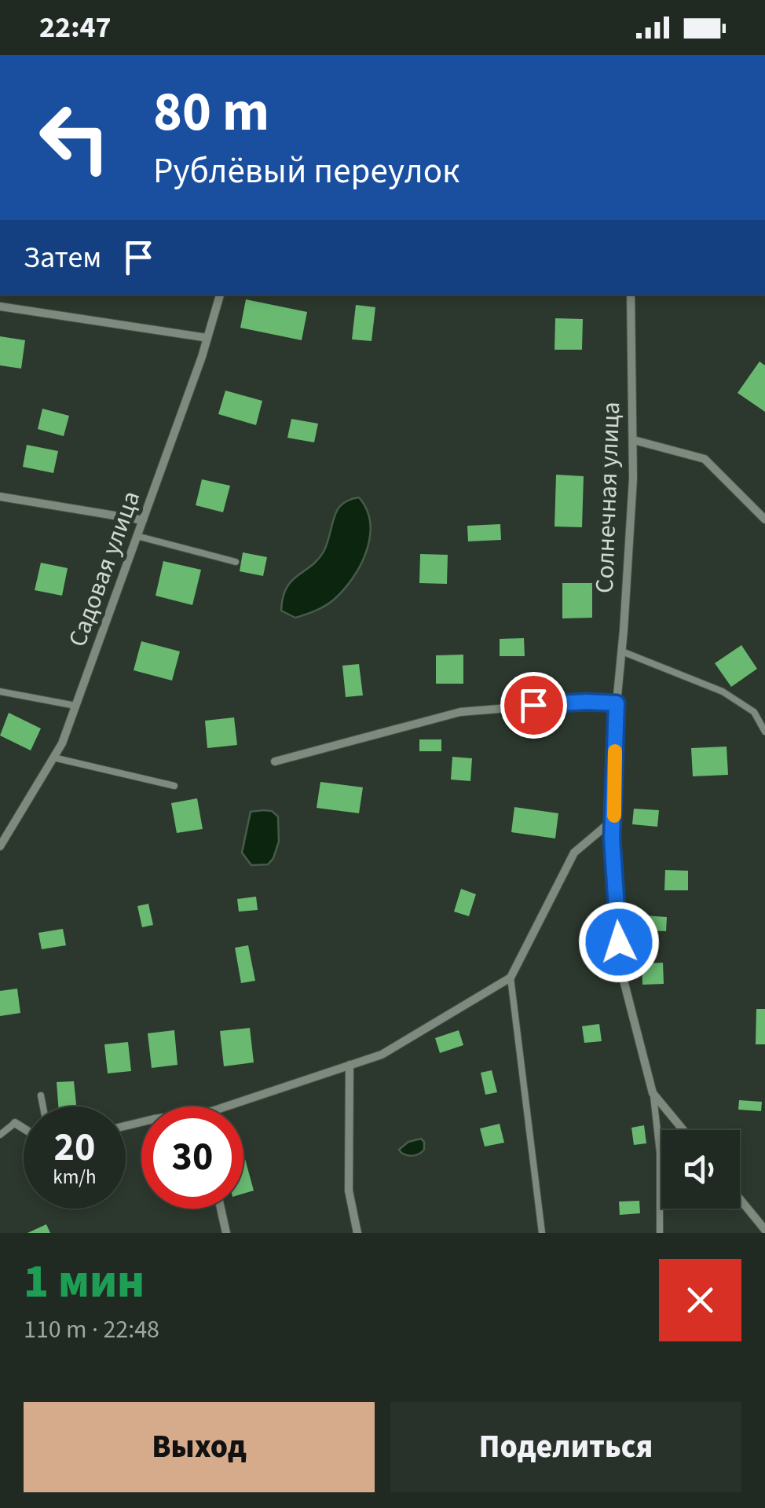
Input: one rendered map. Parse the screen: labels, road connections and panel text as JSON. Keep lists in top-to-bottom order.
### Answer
{
  "streets": {
    "street": ["Солнечная улица", "Садовая улица"]
  },
  "page": {
    "status": "22:47",
    "turn": ["80 m", "Рублёвый переулок"],
    "then": "Затем",
    "speed": "20 km/h",
    "limit": "30",
    "heading": ["1 мин", "110 m · 22:48"],
    "buttons": ["Выход", "Поделиться"]
  }
}
